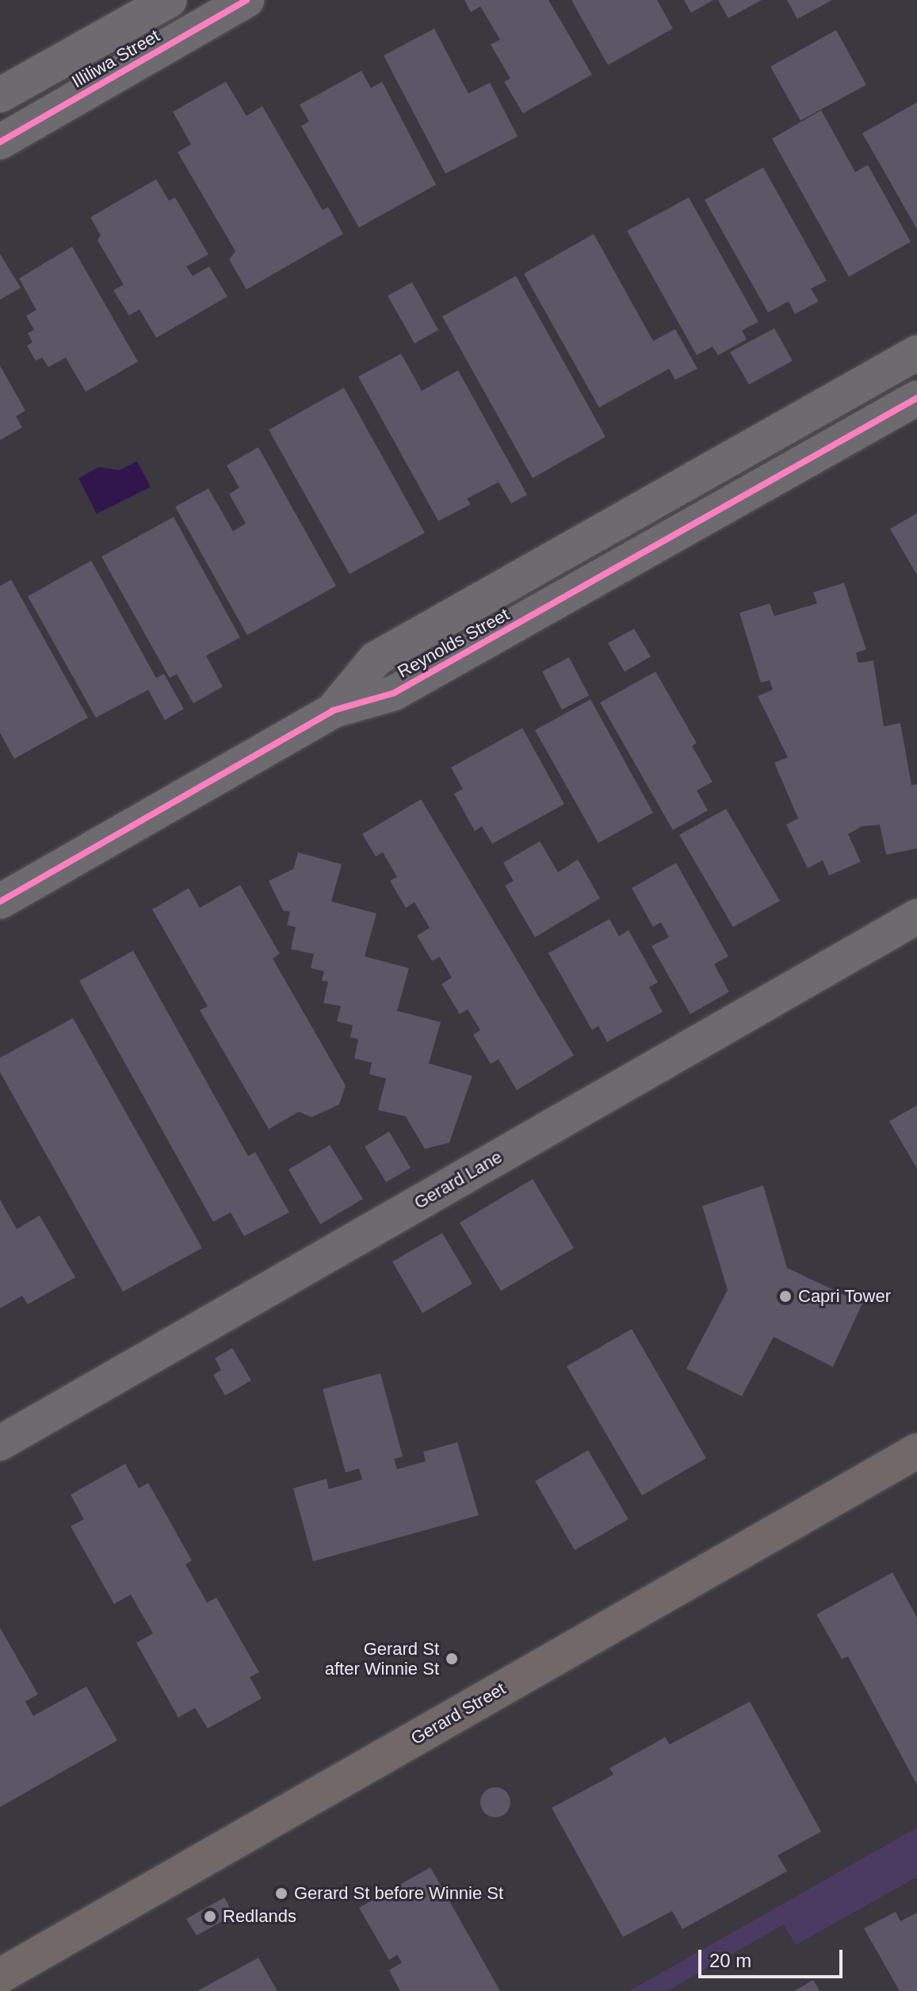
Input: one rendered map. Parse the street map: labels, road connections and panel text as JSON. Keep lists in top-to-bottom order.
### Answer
{
  "streets": {
    "main road": ["Gerard Street"],
    "street": ["Illiliwa Street", "Reynolds Street", "Gerard Lane"]
  },
  "places": [
    "Capri Tower",
    "Gerard St after Winnie St",
    "Gerard St before Winnie St",
    "Redlands"
  ],
  "scale_bar": "20 m"
}
